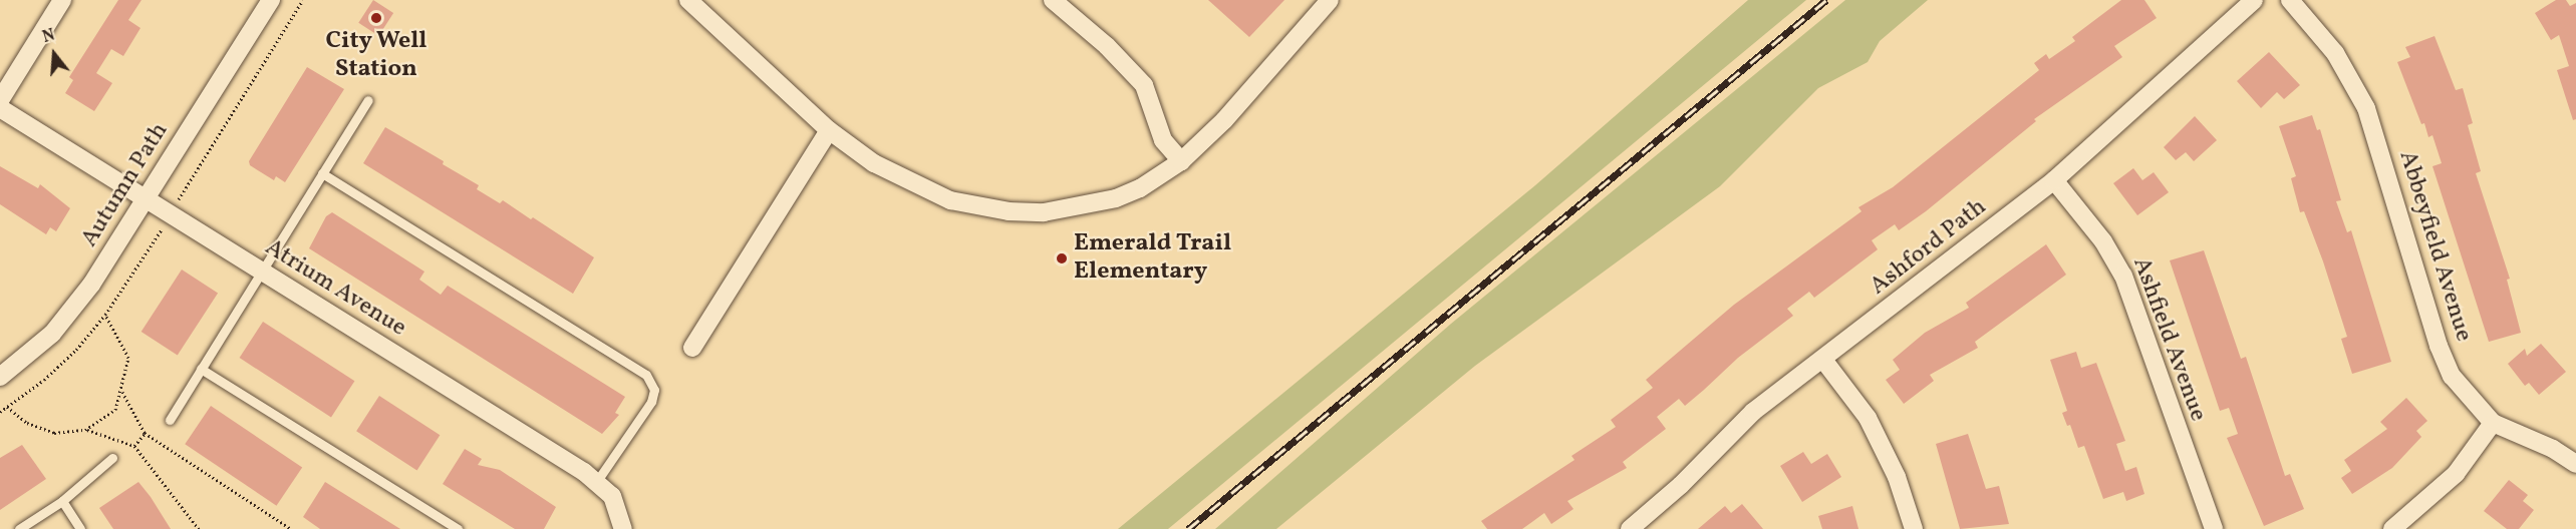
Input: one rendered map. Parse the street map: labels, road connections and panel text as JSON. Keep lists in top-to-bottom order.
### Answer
{
  "streets": {
    "street": [
      "Autumn Path",
      "Abbeyfield Avenue",
      "Ashford Path",
      "Atrium Avenue",
      "Ashfield Avenue"
    ]
  },
  "crossings": [
    ["Autumn Path", "Atrium Avenue"],
    ["Ashford Path", "Ashfield Avenue"]
  ],
  "places": ["City Well Station", "Emerald Trail Elementary"],
  "north": "top"
}
